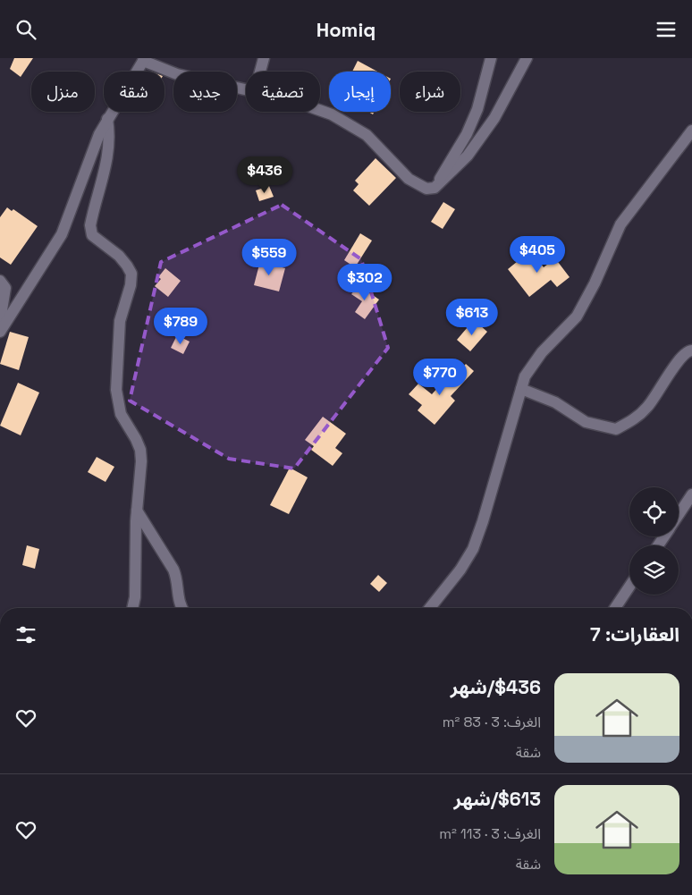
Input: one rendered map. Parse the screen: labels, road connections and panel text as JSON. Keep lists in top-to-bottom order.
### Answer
{
  "page": {
    "header": "Homiq",
    "chip": [
      "شراء",
      "إيجار",
      "تصفية",
      "جديد",
      "شقة",
      "منزل"
    ],
    "price": [
      "$436",
      "$405",
      "$559",
      "$302",
      "$613",
      "$789",
      "$770"
    ],
    "heading": "العقارات: 7",
    "list": [
      {
        "name": "$436/شهر",
        "note": "الغرف: 3 · 83 m² · شقة"
      },
      {
        "name": "$613/شهر",
        "note": "الغرف: 3 · 113 m² · شقة"
      }
    ]
  }
}
